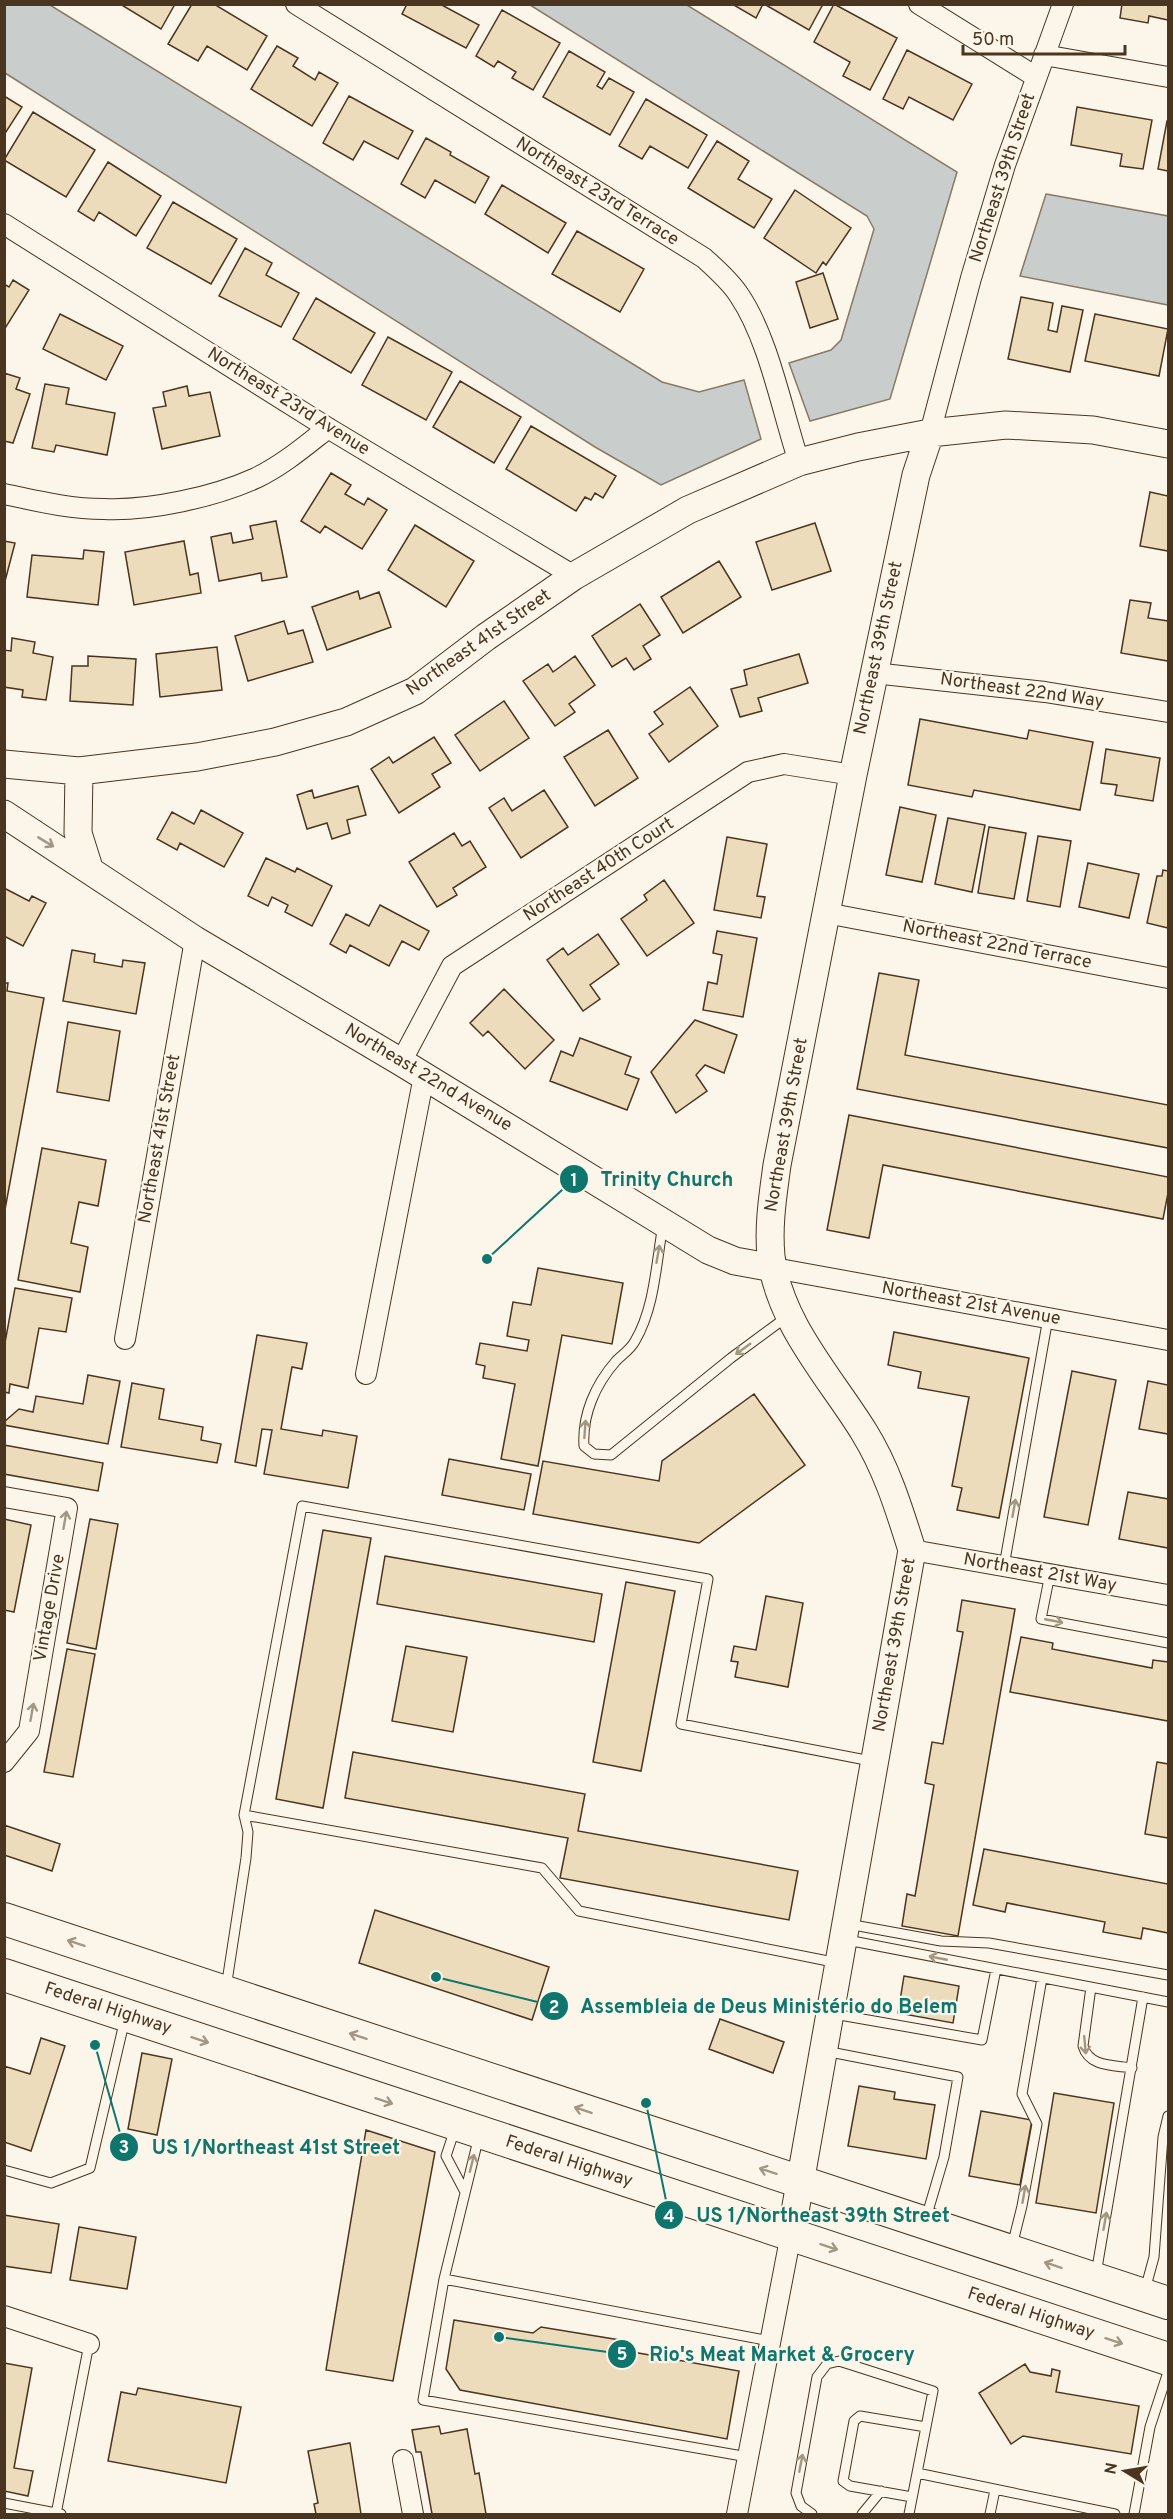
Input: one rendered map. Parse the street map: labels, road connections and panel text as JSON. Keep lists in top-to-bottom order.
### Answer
{
  "streets": {
    "main road": ["Federal Highway"],
    "street": [
      "Northeast 39th Street",
      "Northeast 23rd Terrace",
      "Northeast 23rd Avenue",
      "Northeast 41st Street",
      "Northeast 22nd Way",
      "Northeast 40th Court",
      "Northeast 22nd Terrace",
      "Northeast 22nd Avenue",
      "Northeast 21st Avenue",
      "Northeast 21st Way",
      "Vintage Drive"
    ]
  },
  "crossings": [
    ["Northeast 39th Street", "Northeast 41st Street"],
    ["Northeast 39th Street", "Northeast 22nd Way"],
    ["Northeast 39th Street", "Northeast 40th Court"],
    ["Northeast 39th Street", "Northeast 22nd Terrace"],
    ["Northeast 39th Street", "Northeast 22nd Avenue"],
    ["Northeast 39th Street", "Northeast 21st Avenue"],
    ["Northeast 39th Street", "Northeast 21st Way"],
    ["Northeast 39th Street", "Federal Highway"],
    ["Northeast 23rd Terrace", "Northeast 41st Street"],
    ["Northeast 23rd Avenue", "Northeast 41st Street"],
    ["Northeast 41st Street", "Northeast 22nd Avenue"],
    ["Northeast 40th Court", "Northeast 22nd Avenue"],
    ["Northeast 22nd Avenue", "Northeast 21st Avenue"]
  ],
  "one_way": ["Vintage Drive"],
  "places": [
    "Trinity Church",
    "Assembleia de Deus Ministério do Belem",
    "US 1/Northeast 41st Street",
    "US 1/Northeast 39th Street",
    "Rio's Meat Market & Grocery"
  ],
  "scale_bar": "50 m",
  "north": "left"
}
